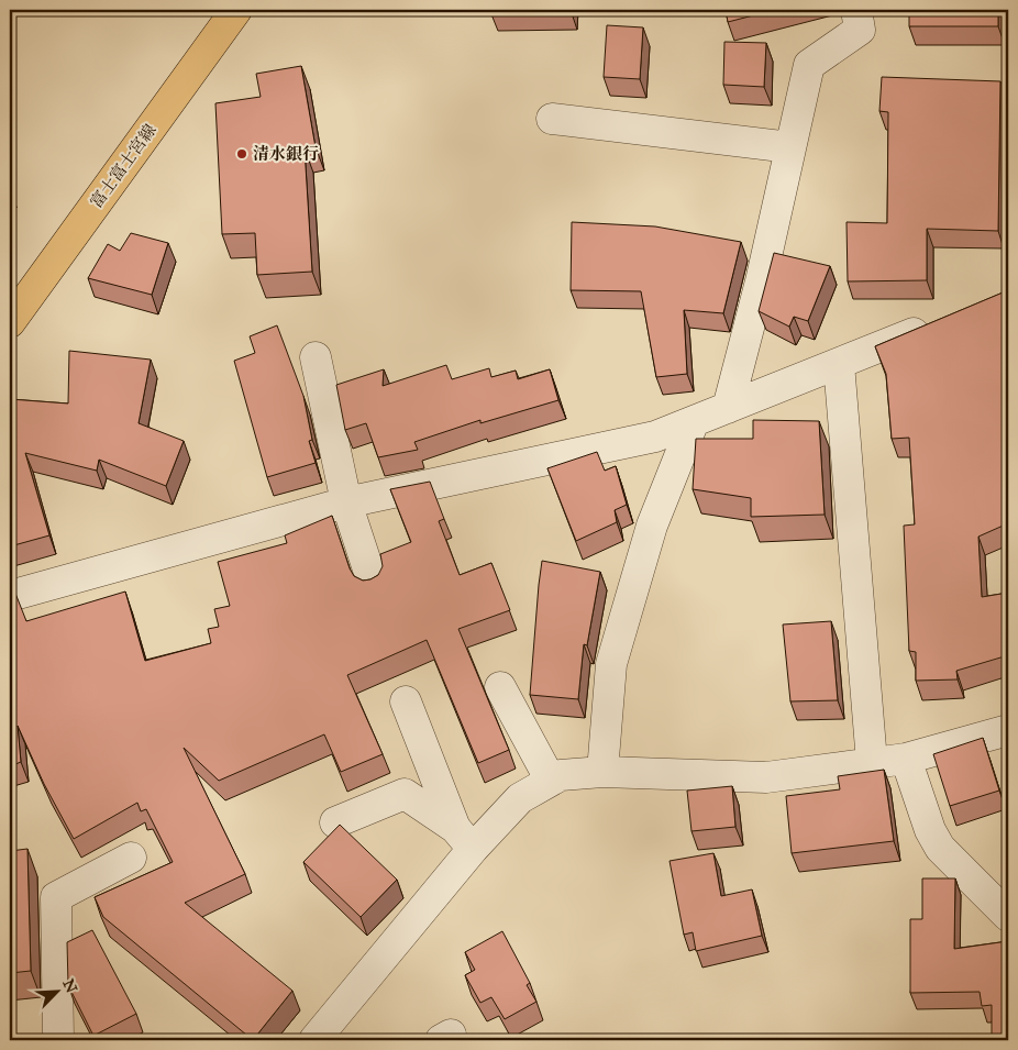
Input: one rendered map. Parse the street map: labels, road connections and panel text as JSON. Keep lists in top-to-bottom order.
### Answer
{
  "streets": {
    "main road": ["富士富士宮線"]
  },
  "places": ["清水銀行"],
  "north": "top right"
}
